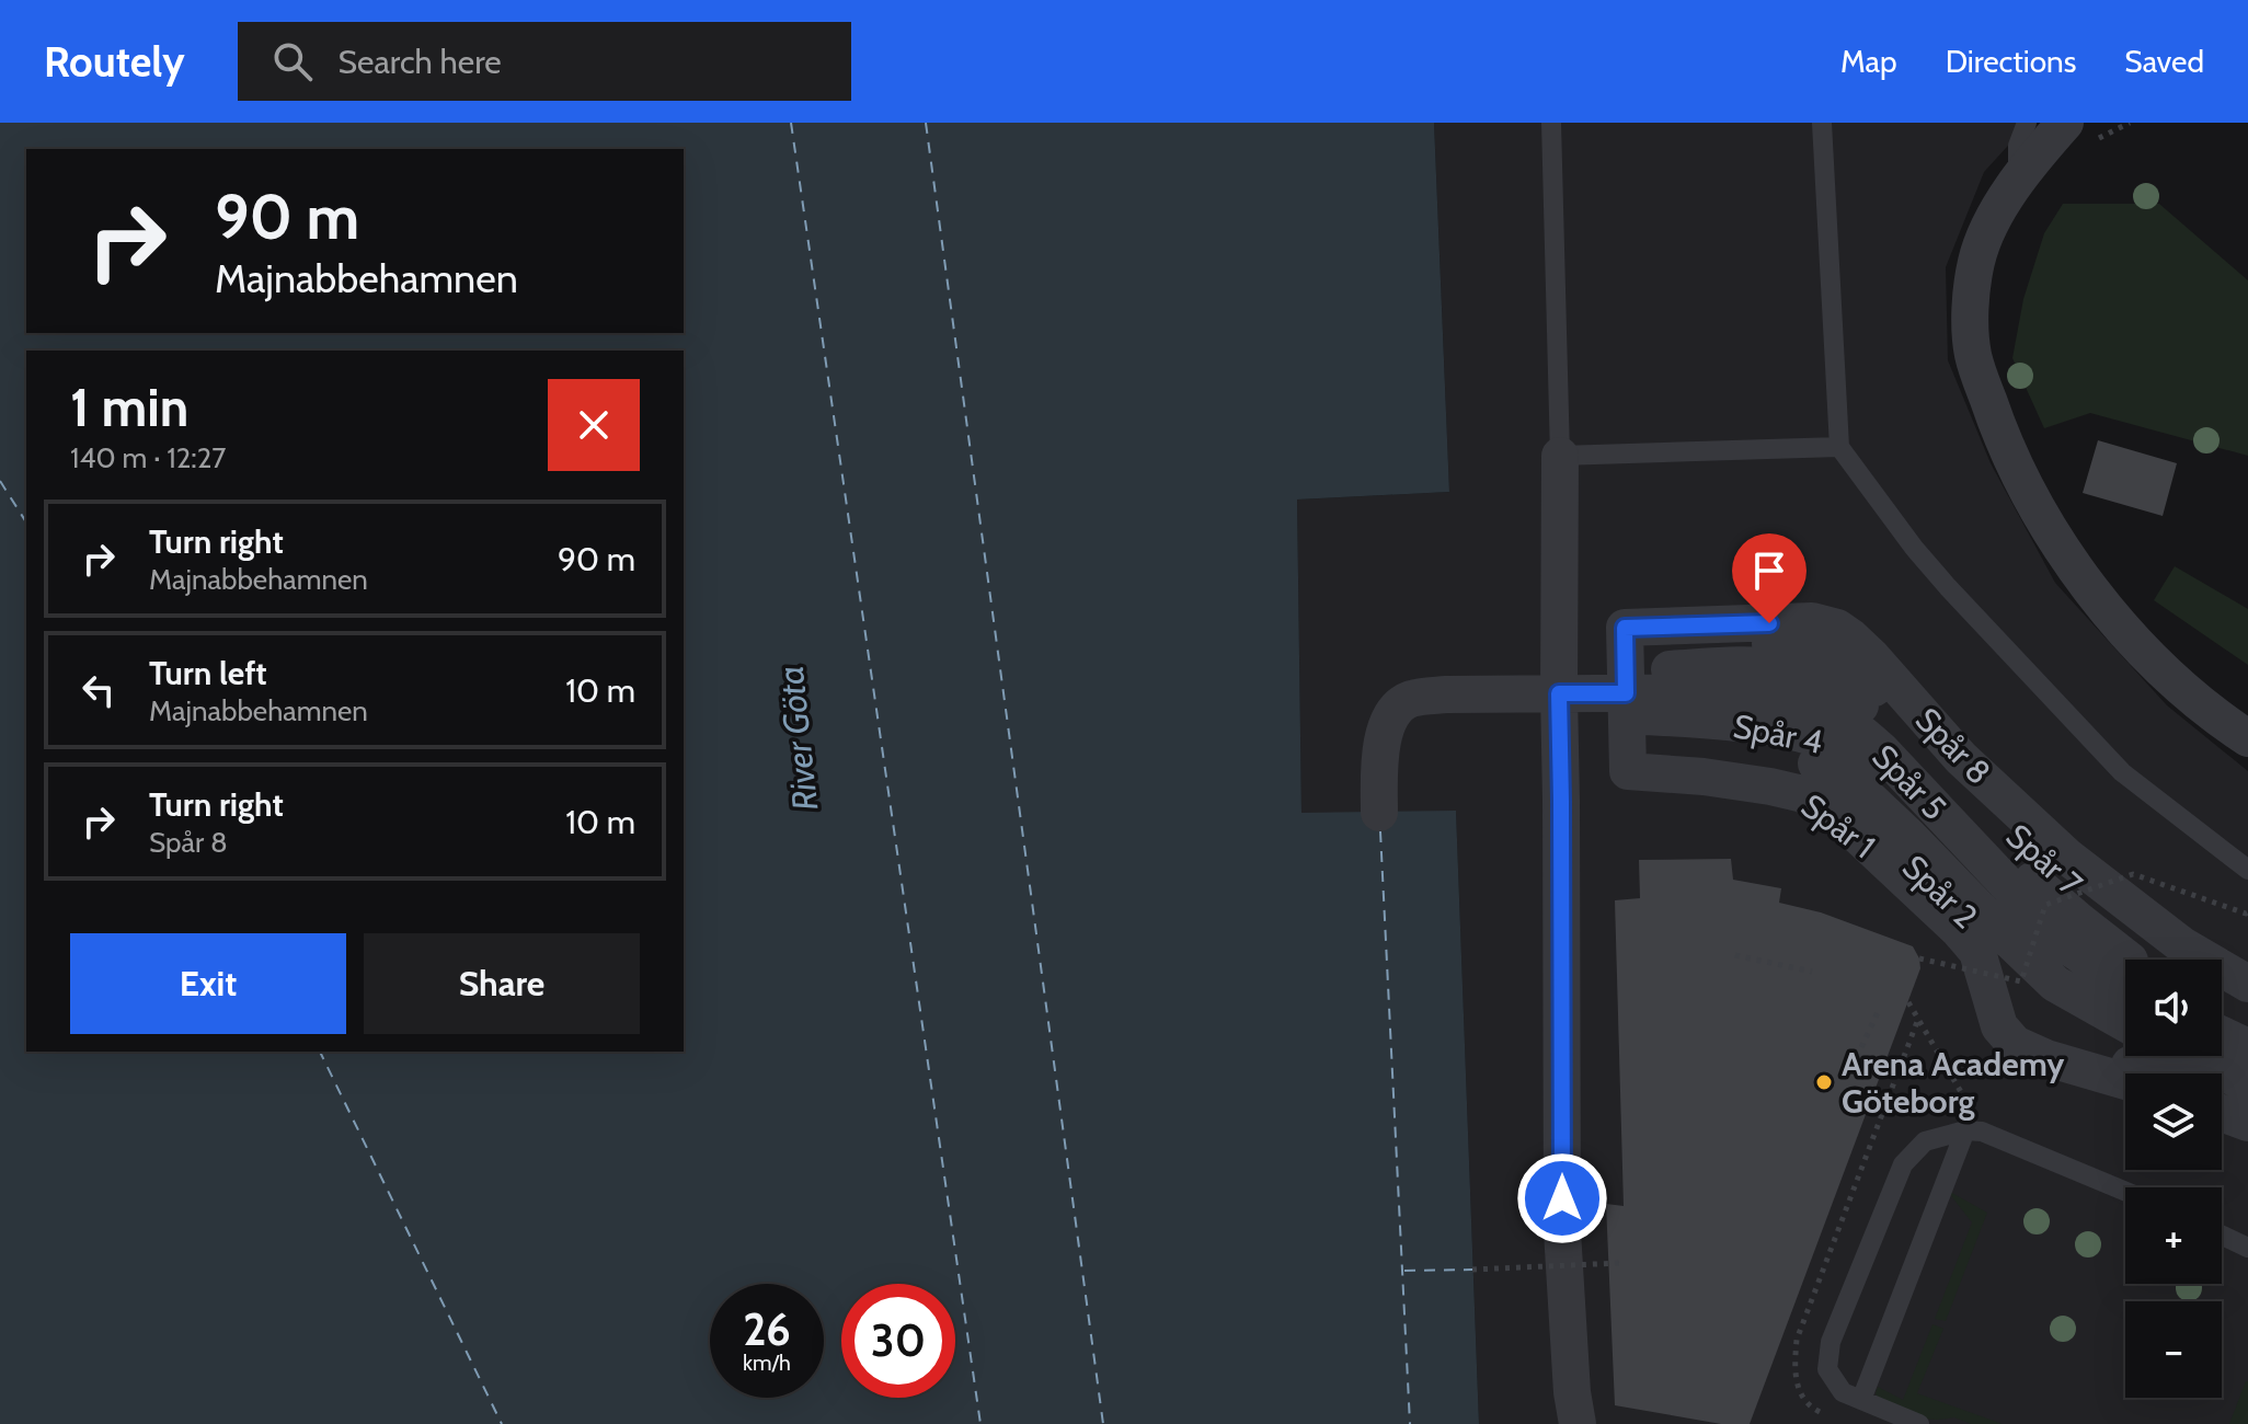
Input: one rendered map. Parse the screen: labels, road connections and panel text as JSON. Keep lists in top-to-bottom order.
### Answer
{
  "streets": {
    "street": [
      "Spår 4",
      "Spår 8",
      "Spår 5",
      "Spår 1",
      "Spår 7",
      "Spår 2"
    ]
  },
  "crossings": [
    ["Spår 4", "Spår 8"],
    ["Spår 4", "Spår 5"],
    ["Spår 4", "Spår 1"],
    ["Spår 4", "Spår 7"],
    ["Spår 4", "Spår 2"],
    ["Spår 8", "Spår 5"],
    ["Spår 8", "Spår 1"],
    ["Spår 8", "Spår 7"],
    ["Spår 8", "Spår 2"],
    ["Spår 5", "Spår 1"],
    ["Spår 5", "Spår 7"],
    ["Spår 5", "Spår 2"],
    ["Spår 1", "Spår 7"],
    ["Spår 1", "Spår 2"],
    ["Spår 7", "Spår 2"]
  ],
  "water": ["River Göta"],
  "places": ["Arena Academy Göteborg"],
  "page": {
    "header": "Routely",
    "search": "Search here",
    "nav": ["Map", "Directions", "Saved"],
    "turn": ["90 m", "Majnabbehamnen"],
    "heading": ["1 min", "140 m · 12:27"],
    "list": [
      {
        "name": "Turn right",
        "note": "Majnabbehamnen",
        "value": "90 m"
      },
      {
        "name": "Turn left",
        "note": "Majnabbehamnen",
        "value": "10 m"
      },
      {
        "name": "Turn right",
        "note": "Spår 8",
        "value": "10 m"
      }
    ],
    "buttons": ["Exit", "Share"],
    "map_buttons": ["+", "−"],
    "speed": "26 km/h",
    "limit": "30"
  }
}
